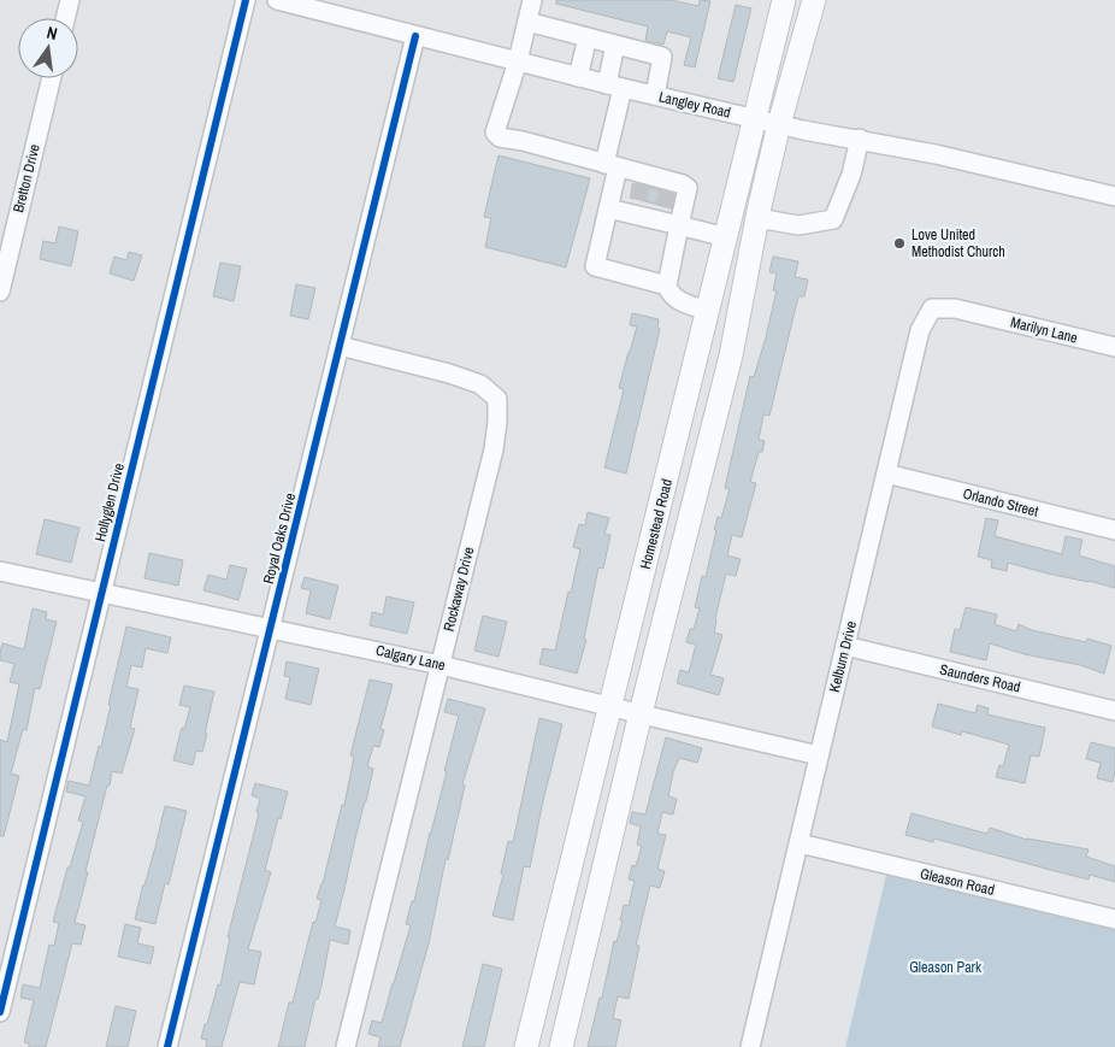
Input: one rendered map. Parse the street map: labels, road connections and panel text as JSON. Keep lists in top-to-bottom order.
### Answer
{
  "streets": {
    "main road": ["Homestead Road"],
    "street": [
      "Langley Road",
      "Bretton Drive",
      "Marilyn Lane",
      "Hollyglen Drive",
      "Orlando Street",
      "Royal Oaks Drive",
      "Rockaway Drive",
      "Kelburn Drive",
      "Calgary Lane",
      "Saunders Road",
      "Gleason Road"
    ]
  },
  "crossings": [
    ["Langley Road", "Homestead Road"],
    ["Langley Road", "Royal Oaks Drive"],
    ["Marilyn Lane", "Kelburn Drive"],
    ["Hollyglen Drive", "Calgary Lane"],
    ["Orlando Street", "Kelburn Drive"],
    ["Homestead Road", "Calgary Lane"],
    ["Royal Oaks Drive", "Rockaway Drive"],
    ["Royal Oaks Drive", "Calgary Lane"],
    ["Rockaway Drive", "Calgary Lane"],
    ["Kelburn Drive", "Calgary Lane"],
    ["Kelburn Drive", "Saunders Road"],
    ["Kelburn Drive", "Gleason Road"]
  ],
  "parks": ["Gleason Park"],
  "places": ["Love United Methodist Church"],
  "north": "top"
}
